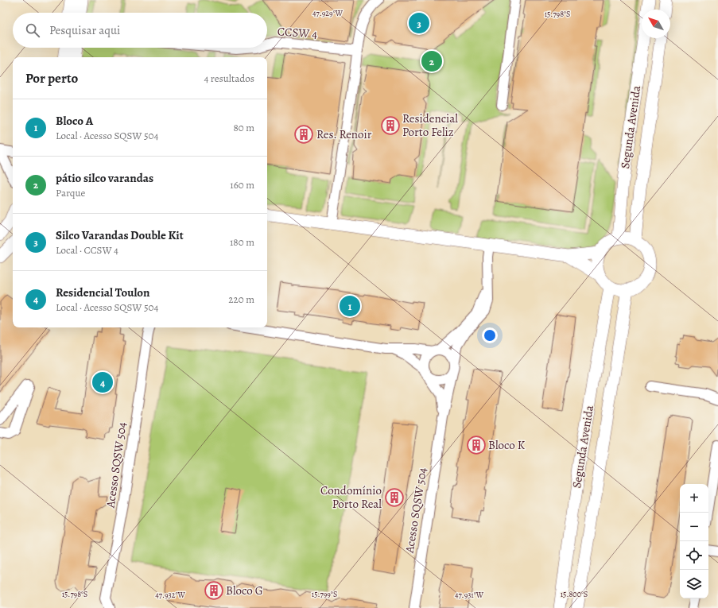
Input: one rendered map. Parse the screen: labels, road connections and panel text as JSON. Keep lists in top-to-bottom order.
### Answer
{
  "streets": {
    "street": ["CCSW 4", "Segunda Avenida", "Acesso SQSW 504"]
  },
  "places": {
    "building": [
      "Residencial Porto Feliz",
      "Res. Renoir",
      "Bloco K",
      "Condomínio Porto Real",
      "Bloco G"
    ]
  },
  "north": "top left",
  "page": {
    "pins": [
      "3",
      "2",
      "1",
      "4"
    ],
    "search": "Pesquisar aqui",
    "heading": ["Por perto", "4 resultados"],
    "list": [
      {
        "mark": "1",
        "name": "Bloco A",
        "note": "Local · Acesso SQSW 504",
        "value": "80 m"
      },
      {
        "mark": "2",
        "name": "pátio silco varandas",
        "note": "Parque",
        "value": "160 m"
      },
      {
        "mark": "3",
        "name": "Silco Varandas Double Kit",
        "note": "Local · CCSW 4",
        "value": "180 m"
      },
      {
        "mark": "4",
        "name": "Residencial Toulon",
        "note": "Local · Acesso SQSW 504",
        "value": "220 m"
      }
    ],
    "map_buttons": ["+", "−"]
  },
  "coordinates": [
    "47.929°W",
    "15.798°S",
    "15.799°S",
    "15.800°S",
    "47.932°W",
    "47.931°W"
  ]
}
